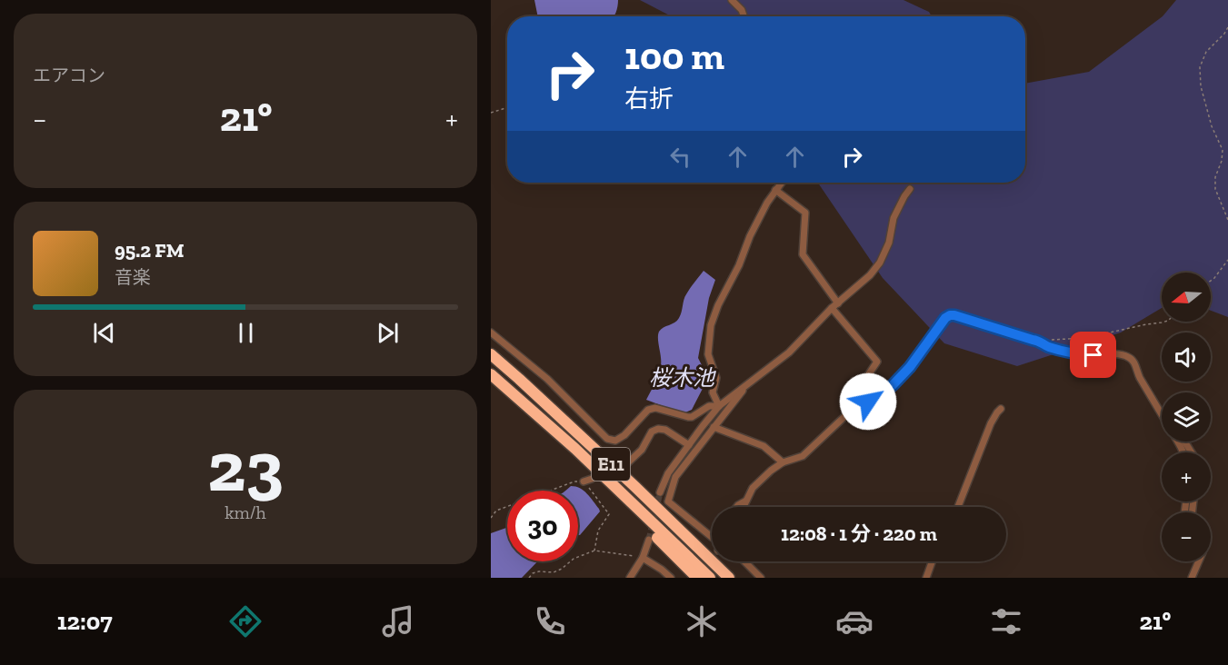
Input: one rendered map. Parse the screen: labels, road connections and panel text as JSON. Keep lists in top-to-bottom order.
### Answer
{
  "streets": {
    "highway": ["E11"]
  },
  "water": ["桜木池"],
  "north": "left",
  "page": {
    "tile": [
      "エアコン",
      ["23", "km/h"]
    ],
    "turn": ["100 m", "右折"],
    "heat": ["−", "21°", "+"],
    "song": ["95.2 FM", "音楽"],
    "map_buttons": ["+", "−"],
    "limit": "30",
    "trip": "12:08 · 1 分 · 220 m",
    "tabs": ["12:07", "21°"]
  }
}
